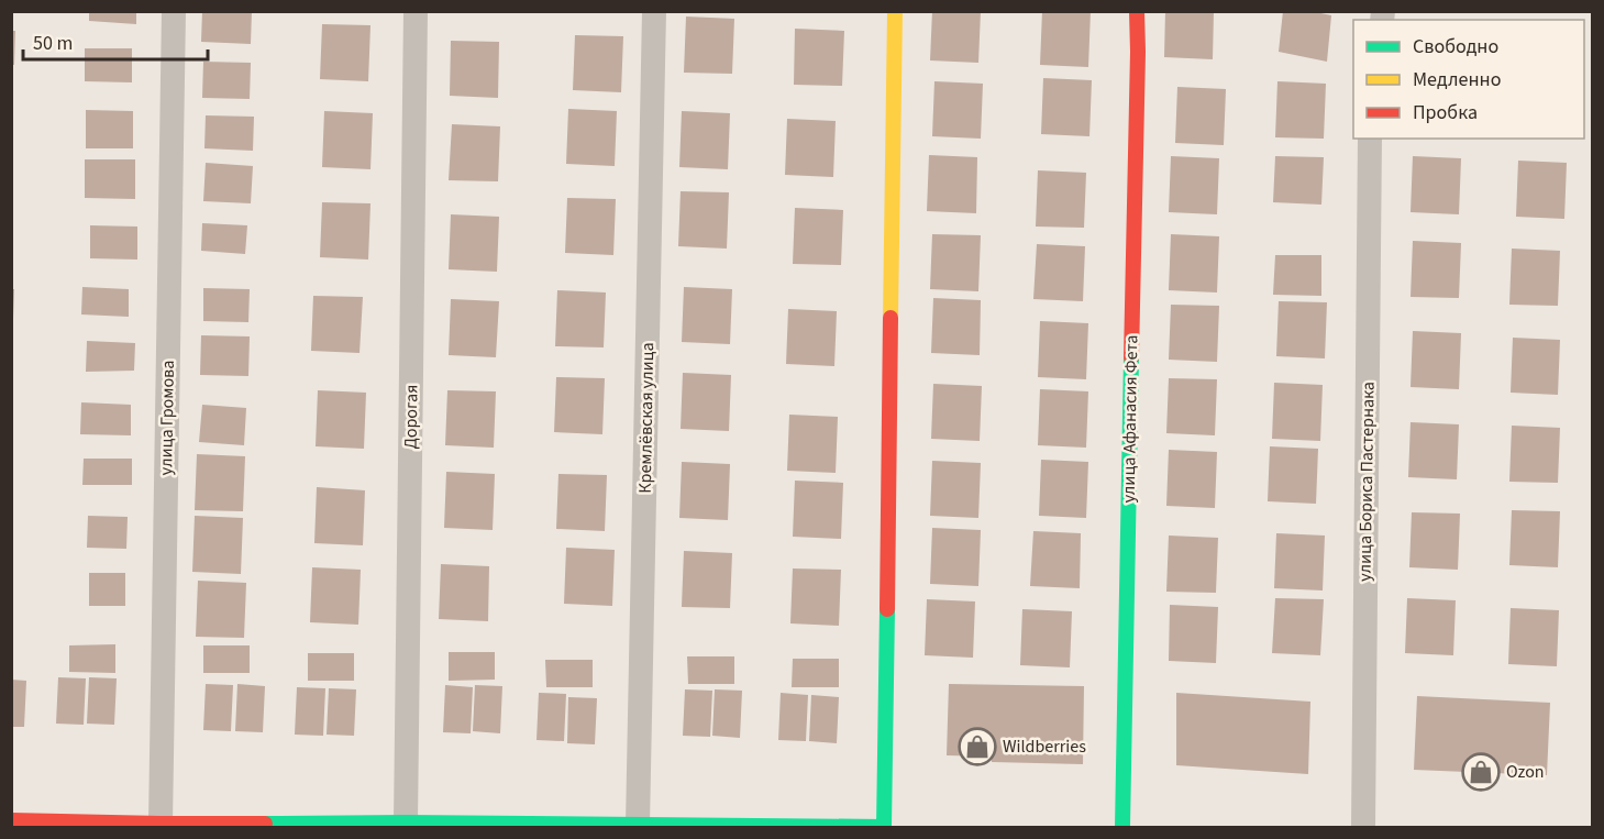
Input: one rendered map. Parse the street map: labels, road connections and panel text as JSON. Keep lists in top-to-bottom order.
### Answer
{
  "streets": {
    "street": [
      "Дорогая",
      "улица Громова",
      "Кремлёвская улица",
      "улица Афанасия Фета",
      "улица Бориса Пастернака"
    ]
  },
  "places": {
    "shop": ["Wildberries", "Ozon"]
  },
  "legend": ["Свободно", "Медленно", "Пробка"],
  "scale_bar": "50 m"
}
